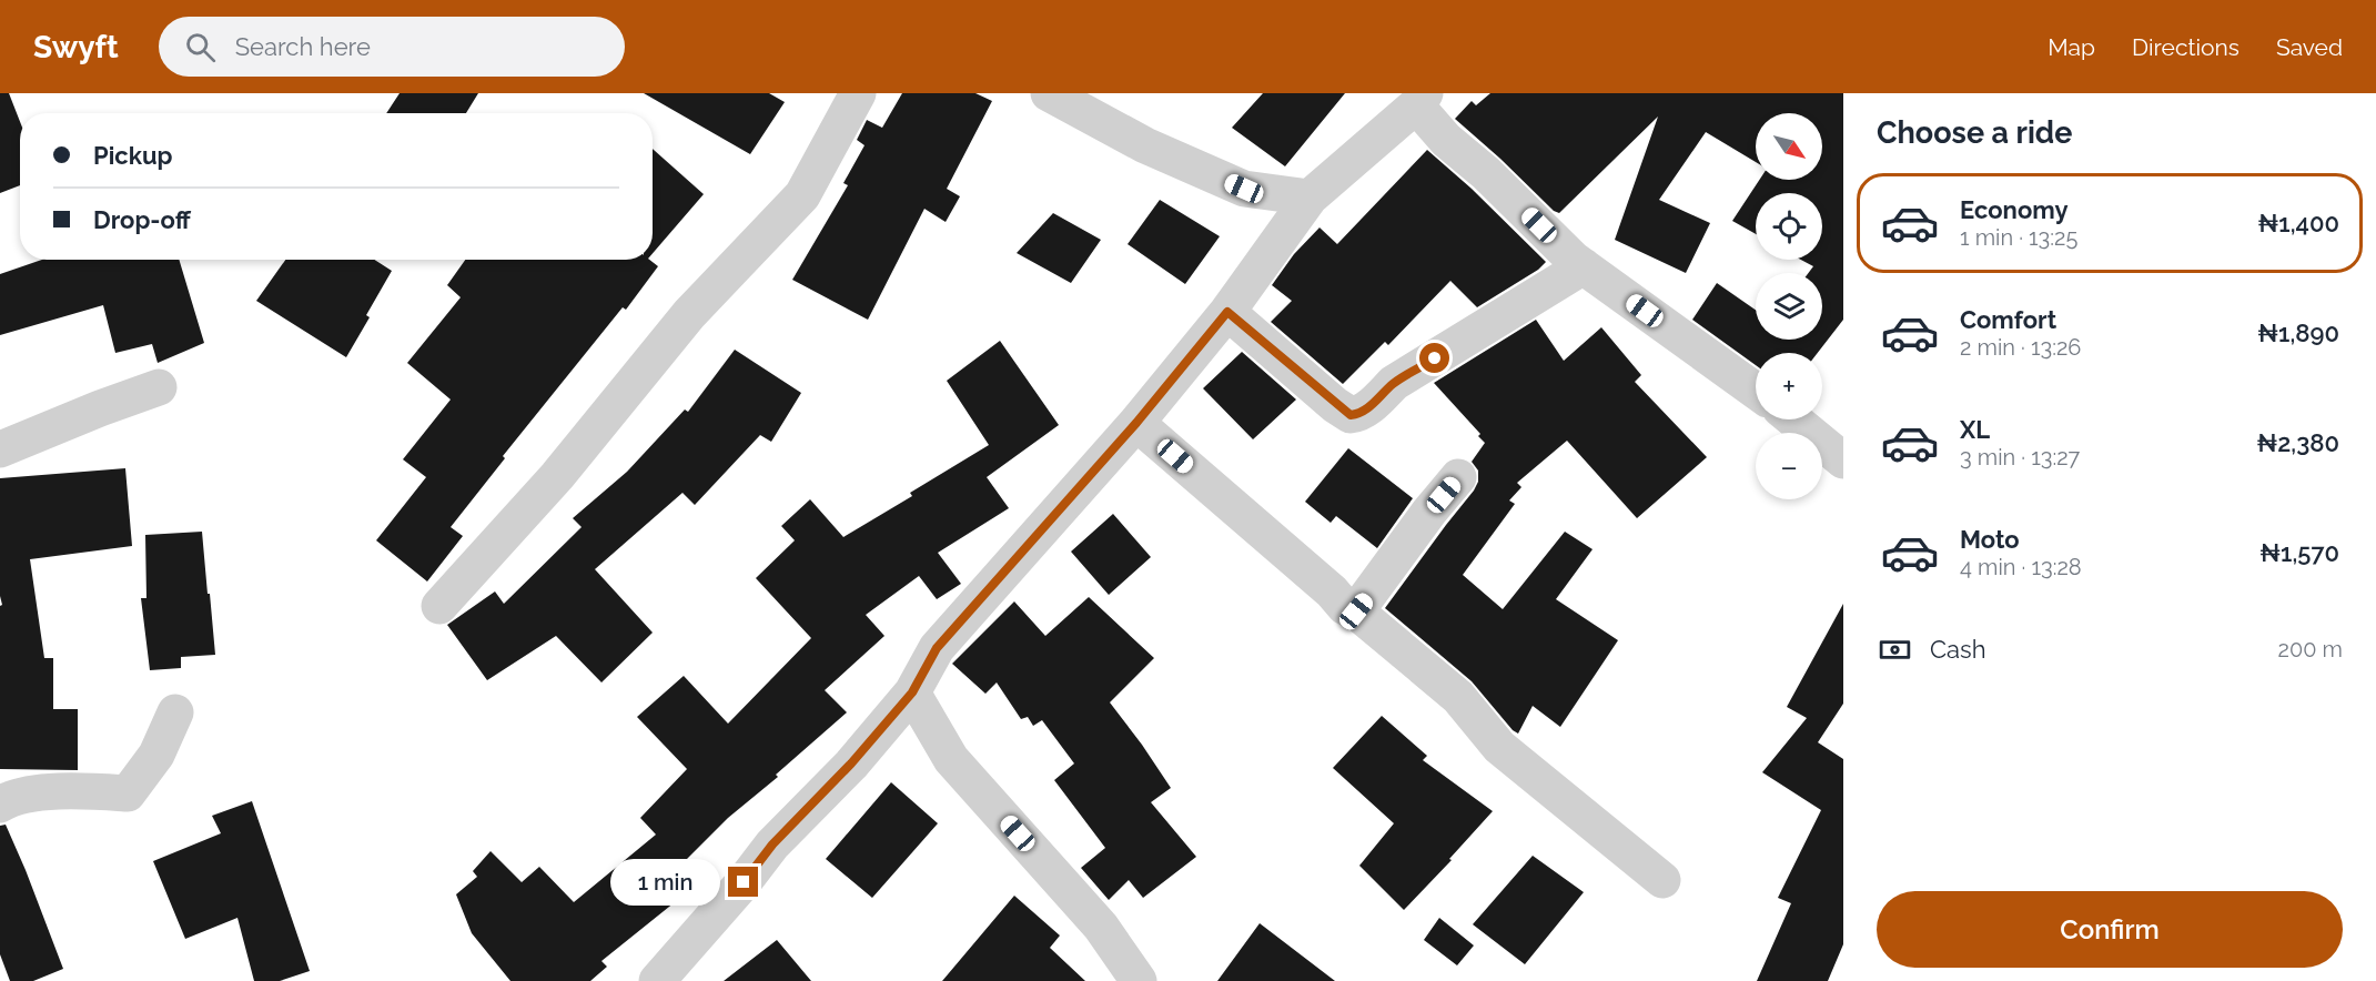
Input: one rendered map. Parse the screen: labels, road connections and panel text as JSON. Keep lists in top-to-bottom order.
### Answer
{
  "north": "bottom right",
  "page": {
    "header": "Swyft",
    "search": "Search here",
    "nav": ["Map", "Directions", "Saved"],
    "heading": "Choose a ride",
    "map_buttons": ["+", "−"],
    "banner": ["Pickup", "Drop-off"],
    "list": [
      {
        "name": "Economy",
        "note": "1 min · 13:25",
        "value": "₦1,400"
      },
      {
        "name": "Comfort",
        "note": "2 min · 13:26",
        "value": "₦1,890"
      },
      {
        "name": "XL",
        "note": "3 min · 13:27",
        "value": "₦2,380"
      },
      {
        "name": "Moto",
        "note": "4 min · 13:28",
        "value": "₦1,570"
      }
    ],
    "pay": ["Cash", "200 m"],
    "bubble": "1 min",
    "buttons": "Confirm"
  }
}
